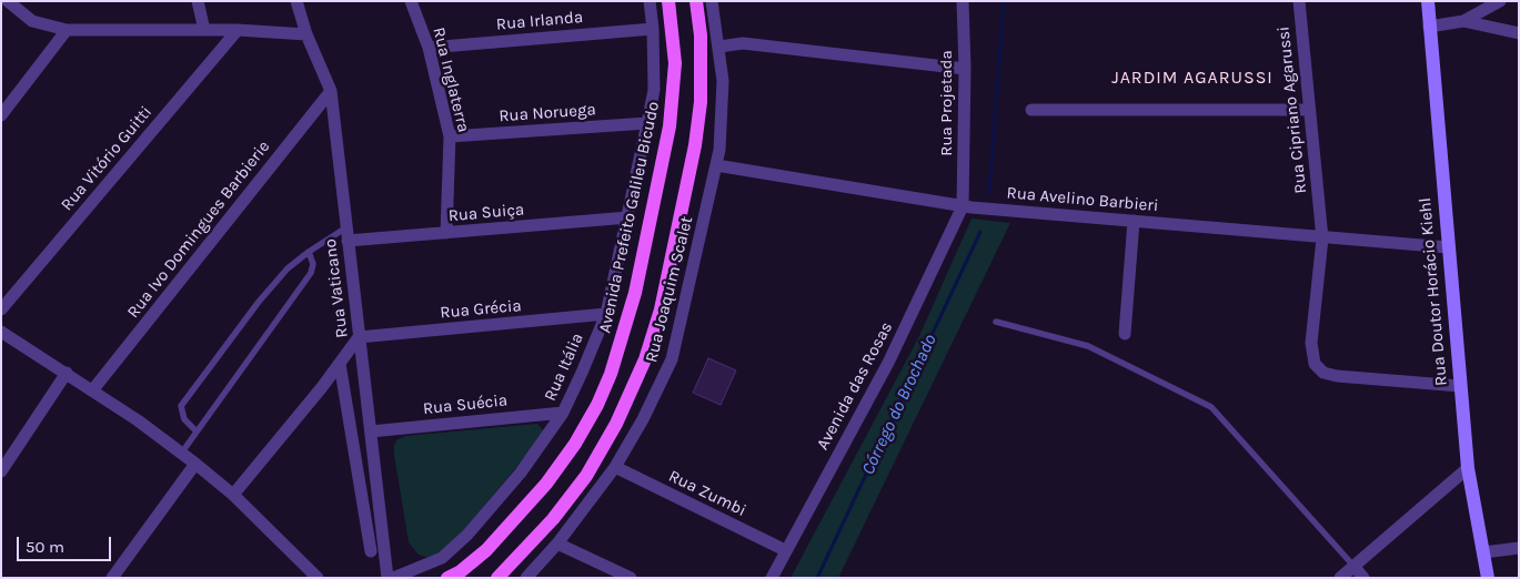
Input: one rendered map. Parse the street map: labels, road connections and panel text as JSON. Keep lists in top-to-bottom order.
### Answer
{
  "streets": {
    "main road": ["Avenida Prefeito Galileu Bicudo"],
    "street": [
      "Rua Irlanda",
      "Rua Inglaterra",
      "Rua Projetada",
      "Rua Cipriano Agarussi",
      "Rua Noruega",
      "Rua Vitório Guitti",
      "Rua Avelino Barbieri",
      "Rua Suiça",
      "Rua Ivo Domingues Barbierie",
      "Rua Vaticano",
      "Rua Joaquim Scalet",
      "Rua Doutor Horácio Kiehl",
      "Rua Grécia",
      "Rua Itália",
      "Avenida das Rosas",
      "Rua Suécia",
      "Rua Zumbi"
    ]
  },
  "crossings": [
    ["Rua Irlanda", "Rua Inglaterra"],
    ["Rua Irlanda", "Rua Itália"],
    ["Rua Inglaterra", "Rua Noruega"],
    ["Rua Inglaterra", "Rua Suiça"],
    ["Rua Projetada", "Rua Avelino Barbieri"],
    ["Rua Projetada", "Avenida das Rosas"],
    ["Rua Cipriano Agarussi", "Rua Avelino Barbieri"],
    ["Rua Cipriano Agarussi", "Rua Doutor Horácio Kiehl"],
    ["Rua Noruega", "Rua Itália"],
    ["Rua Avelino Barbieri", "Rua Joaquim Scalet"],
    ["Rua Avelino Barbieri", "Rua Doutor Horácio Kiehl"],
    ["Rua Avelino Barbieri", "Avenida das Rosas"],
    ["Rua Suiça", "Rua Vaticano"],
    ["Rua Suiça", "Rua Itália"],
    ["Rua Ivo Domingues Barbierie", "Rua Vaticano"],
    ["Rua Vaticano", "Rua Grécia"],
    ["Rua Vaticano", "Rua Suécia"],
    ["Rua Joaquim Scalet", "Rua Zumbi"],
    ["Rua Grécia", "Rua Itália"],
    ["Rua Itália", "Rua Suécia"],
    ["Avenida das Rosas", "Rua Zumbi"]
  ],
  "districts": ["JARDIM AGARUSSI"],
  "water": ["Córrego do Brochado"],
  "scale_bar": "50 m"
}
